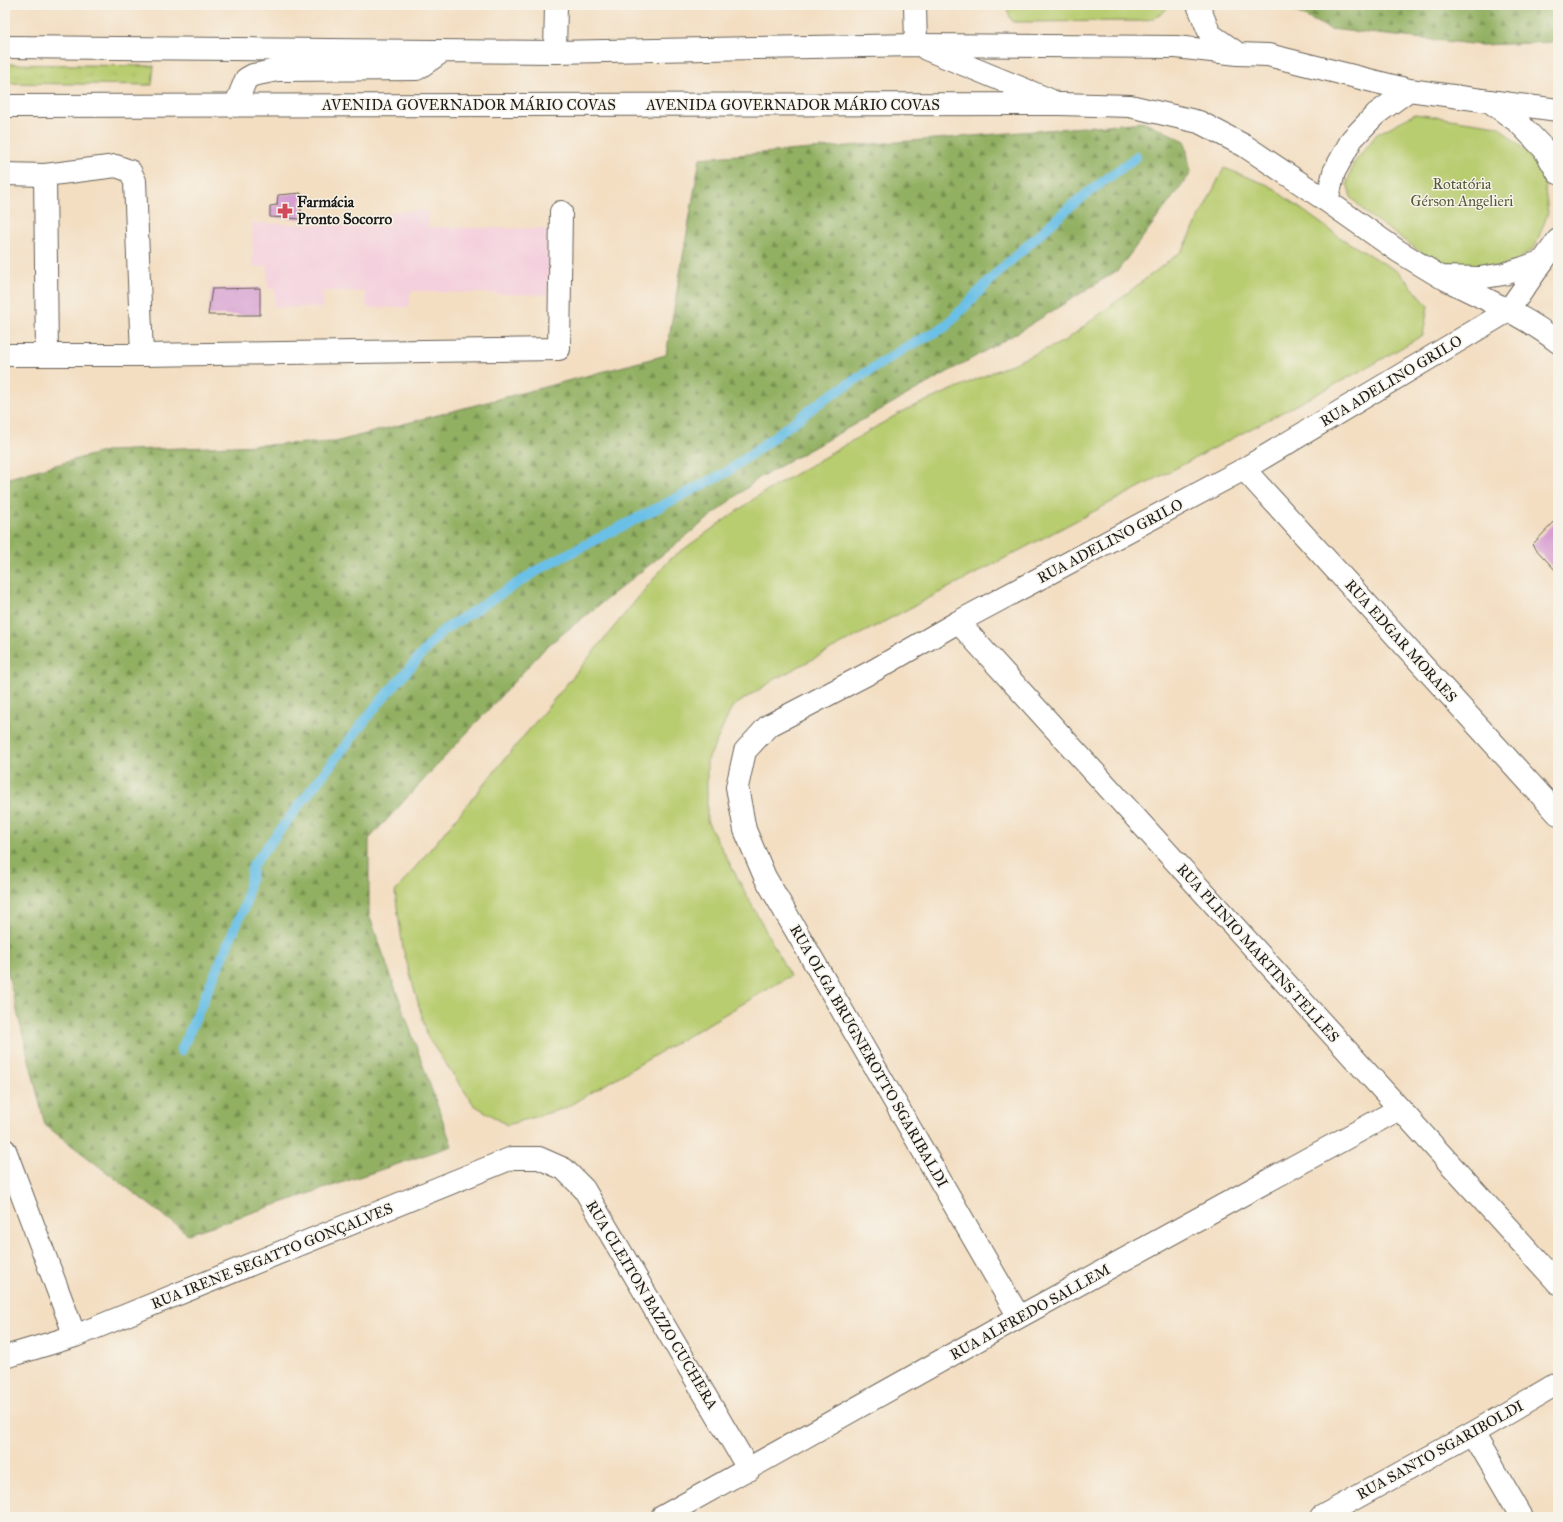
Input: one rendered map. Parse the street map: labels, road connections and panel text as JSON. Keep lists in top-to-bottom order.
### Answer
{
  "streets": {
    "street": [
      "AVENIDA GOVERNADOR MÁRIO COVAS",
      "RUA ADELINO GRILO",
      "RUA EDGAR MORAES",
      "RUA PLINIO MARTINS TELLES",
      "RUA OLGA BRUGNEROTTO SGARIBALDI",
      "RUA IRENE SEGATTO GONÇALVES",
      "RUA CLEITON BAZZO CUCHERA",
      "RUA ALFREDO SALLEM",
      "RUA SANTO SGARIBOLDI"
    ]
  },
  "crossings": [
    ["RUA ADELINO GRILO", "RUA EDGAR MORAES"],
    ["RUA ADELINO GRILO", "RUA PLINIO MARTINS TELLES"],
    ["RUA ADELINO GRILO", "RUA OLGA BRUGNEROTTO SGARIBALDI"],
    ["RUA PLINIO MARTINS TELLES", "RUA ALFREDO SALLEM"],
    ["RUA OLGA BRUGNEROTTO SGARIBALDI", "RUA ALFREDO SALLEM"],
    ["RUA IRENE SEGATTO GONÇALVES", "RUA CLEITON BAZZO CUCHERA"],
    ["RUA CLEITON BAZZO CUCHERA", "RUA ALFREDO SALLEM"]
  ],
  "parks": ["Rotatória Gérson Angelieri"],
  "places": {
    "pharmacy": ["Farmácia Pronto Socorro"]
  }
}
